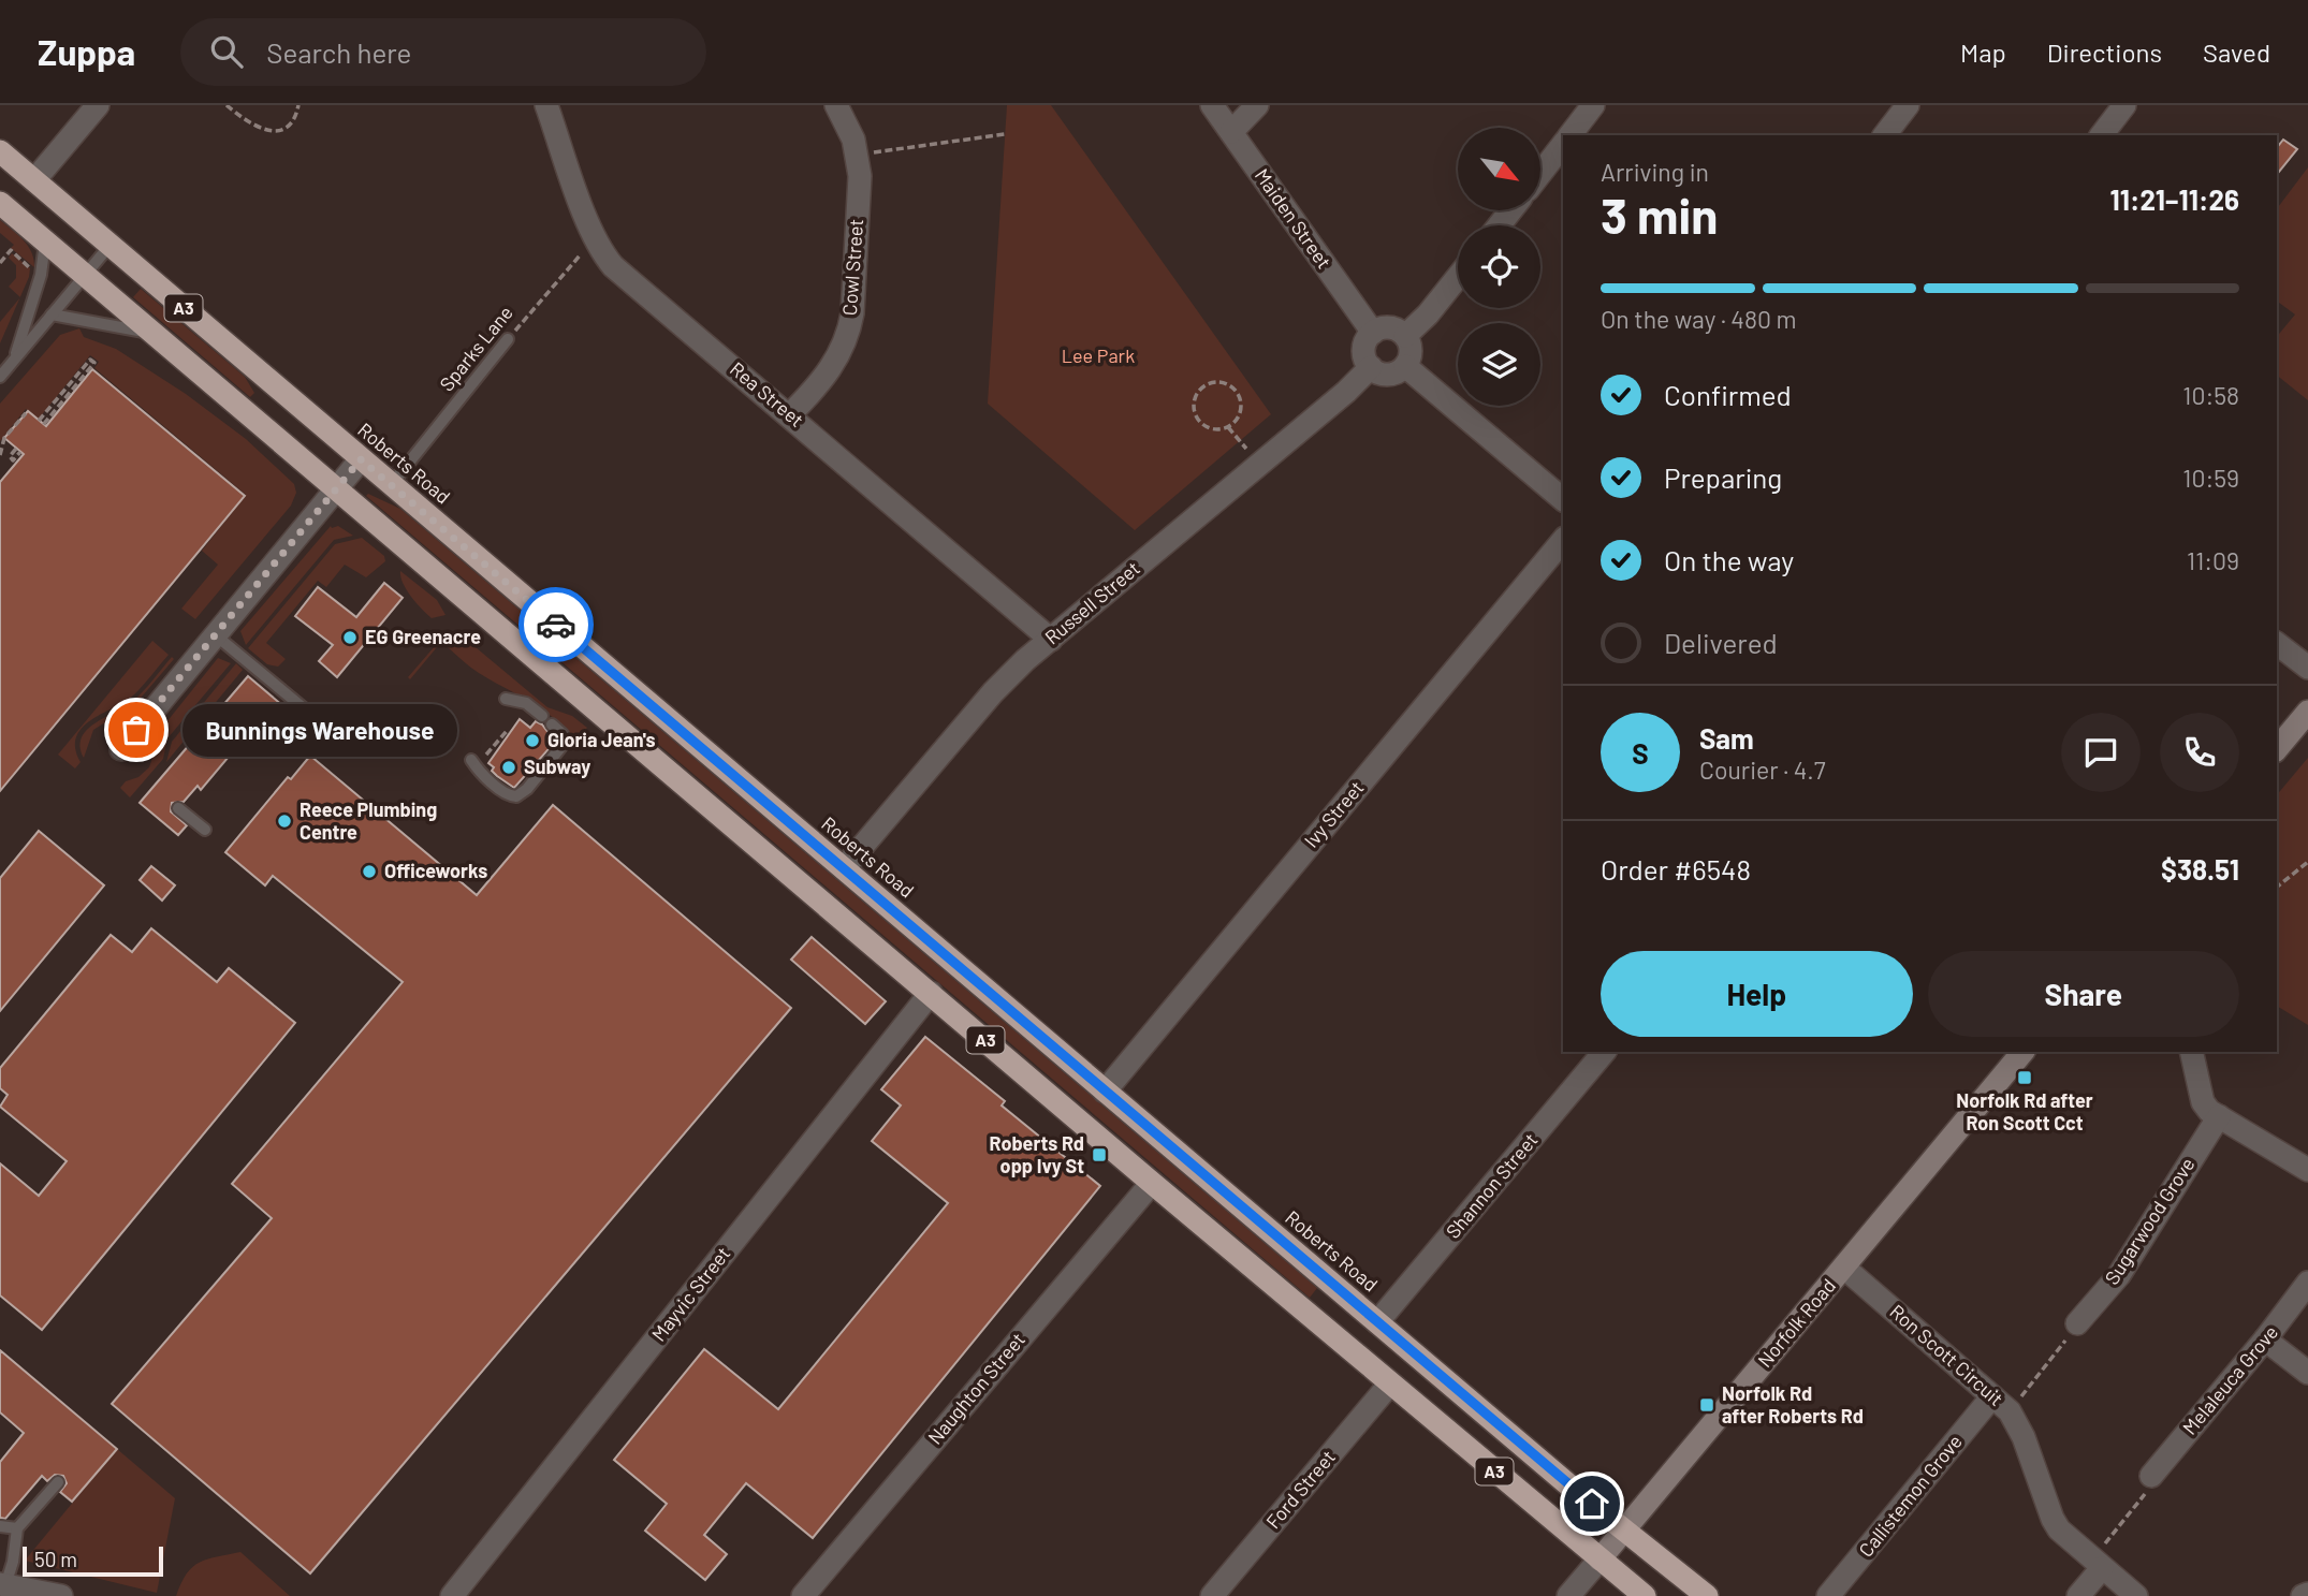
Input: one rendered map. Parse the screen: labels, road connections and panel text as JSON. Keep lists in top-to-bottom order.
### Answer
{
  "streets": {
    "highway": ["A3", "Roberts Road"],
    "street": [
      "Maiden Street",
      "Cowl Street",
      "Rea Street",
      "Russell Street",
      "Ivy Street",
      "Shannon Street",
      "Sugarwood Grove",
      "Mayvic Street",
      "Norfolk Road",
      "Ron Scott Circuit",
      "Melaleuca Grove",
      "Naughton Street",
      "Ford Street",
      "Callistemon Grove"
    ],
    "lane": ["Sparks Lane"]
  },
  "crossings": [
    ["Maiden Street", "Russell Street"],
    ["Cowl Street", "Rea Street"],
    ["A3", "Mayvic Street"],
    ["A3", "Norfolk Road"],
    ["A3", "Naughton Street"],
    ["A3", "Ford Street"],
    ["Sparks Lane", "Rea Street"],
    ["Sparks Lane", "Roberts Road"],
    ["Rea Street", "Russell Street"],
    ["Roberts Road", "Russell Street"],
    ["Roberts Road", "Ivy Street"],
    ["Roberts Road", "Shannon Street"],
    ["Roberts Road", "Norfolk Road"],
    ["Norfolk Road", "Ron Scott Circuit"],
    ["Ron Scott Circuit", "Callistemon Grove"]
  ],
  "parks": ["Lee Park"],
  "places": {
    "other": [
      "EG Greenacre",
      "Bunnings Warehouse",
      "Gloria Jean's",
      "Subway",
      "Reece Plumbing Centre",
      "Officeworks"
    ],
    "transit": ["Norfolk Rd after Ron Scott Cct", "Roberts Rd opp Ivy St", "Norfolk Rd after Roberts Rd"]
  },
  "scale_bar": "50 m",
  "north": "bottom right",
  "page": {
    "header": "Zuppa",
    "search": "Search here",
    "nav": ["Map", "Directions", "Saved"],
    "heading": ["3 min", "Arriving in", "11:21–11:26"],
    "panel": [
      "Sam",
      "Courier · 4.7",
      "Order #6548",
      "$38.51"
    ],
    "bar": "On the way · 480 m",
    "list": [
      ["Confirmed", "10:58"],
      ["Preparing", "10:59"],
      ["On the way", "11:09"],
      "Delivered"
    ],
    "bubble": "Bunnings Warehouse",
    "round": "S",
    "buttons": ["Help", "Share"],
    "scale": "50 m"
  }
}
